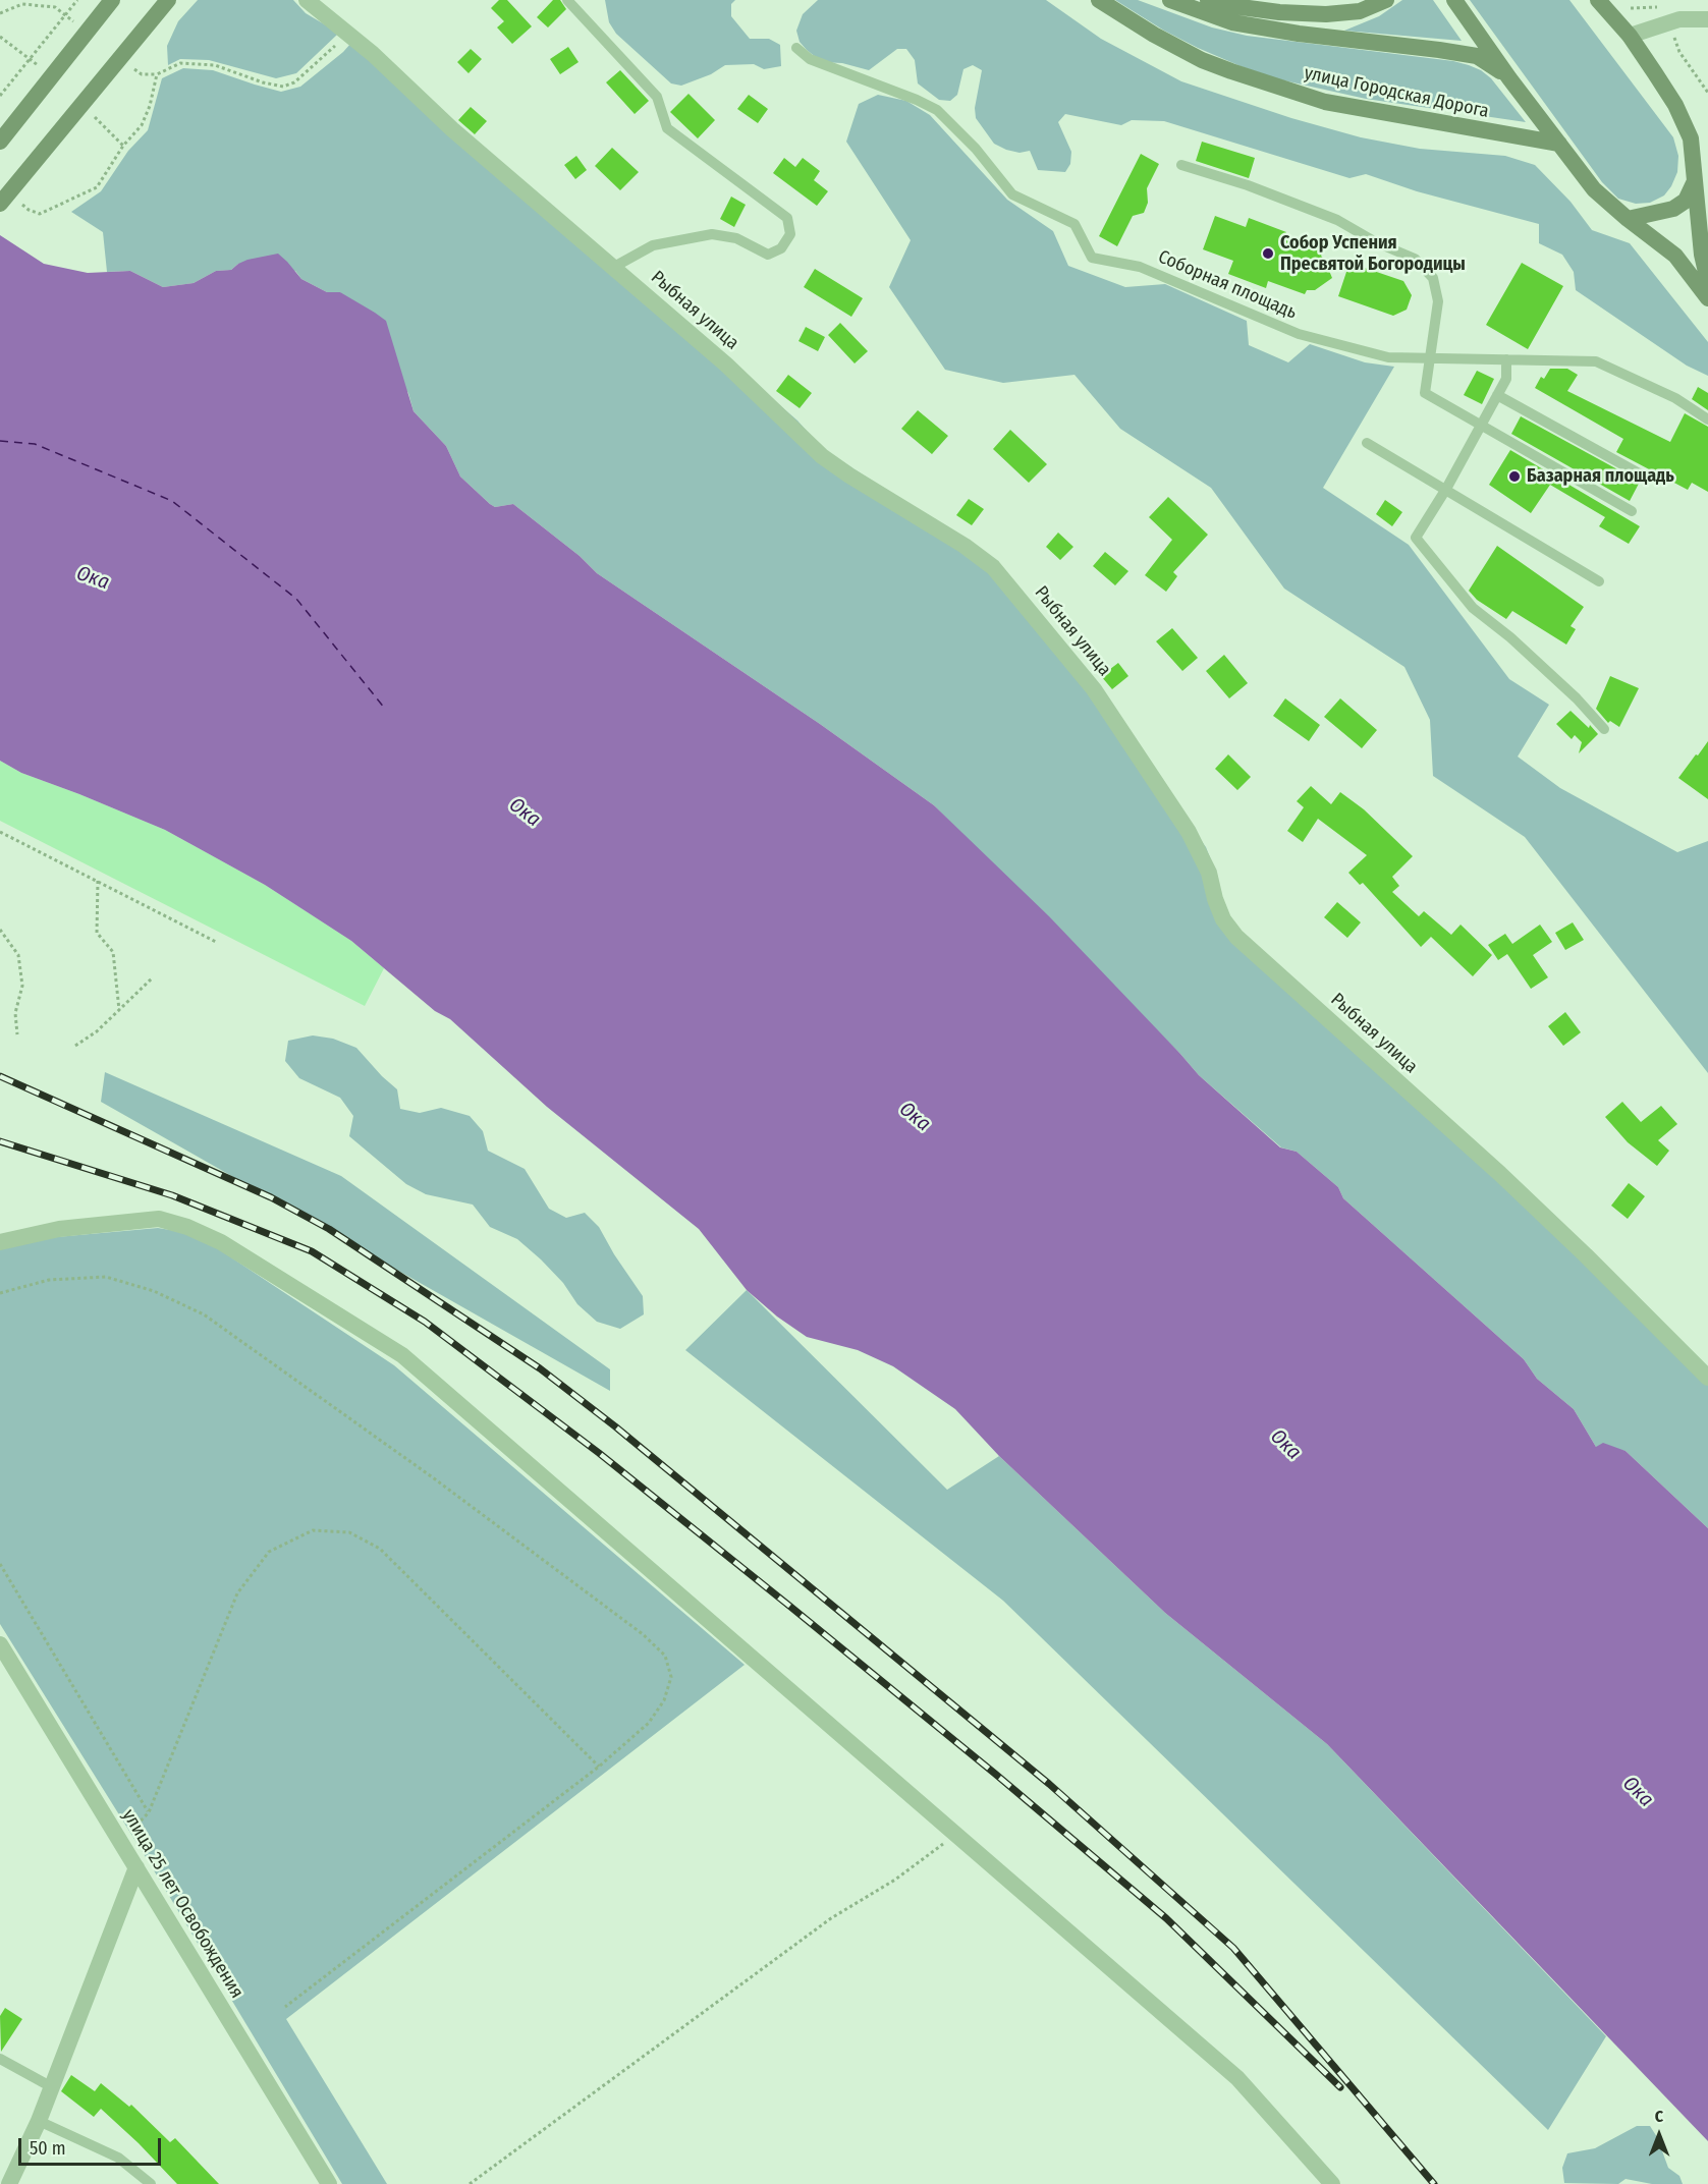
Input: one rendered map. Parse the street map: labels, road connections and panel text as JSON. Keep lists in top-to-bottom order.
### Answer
{
  "streets": {
    "main road": ["улица Городская Дорога"],
    "street": ["Рыбная улица", "улица 25 лет Освобождения"],
    "lane": ["Соборная площадь"]
  },
  "water": ["Ока"],
  "places": ["Собор Успения Пресвятой Богородицы", "Базарная площадь"],
  "scale_bar": "50 m",
  "north": "top"
}
